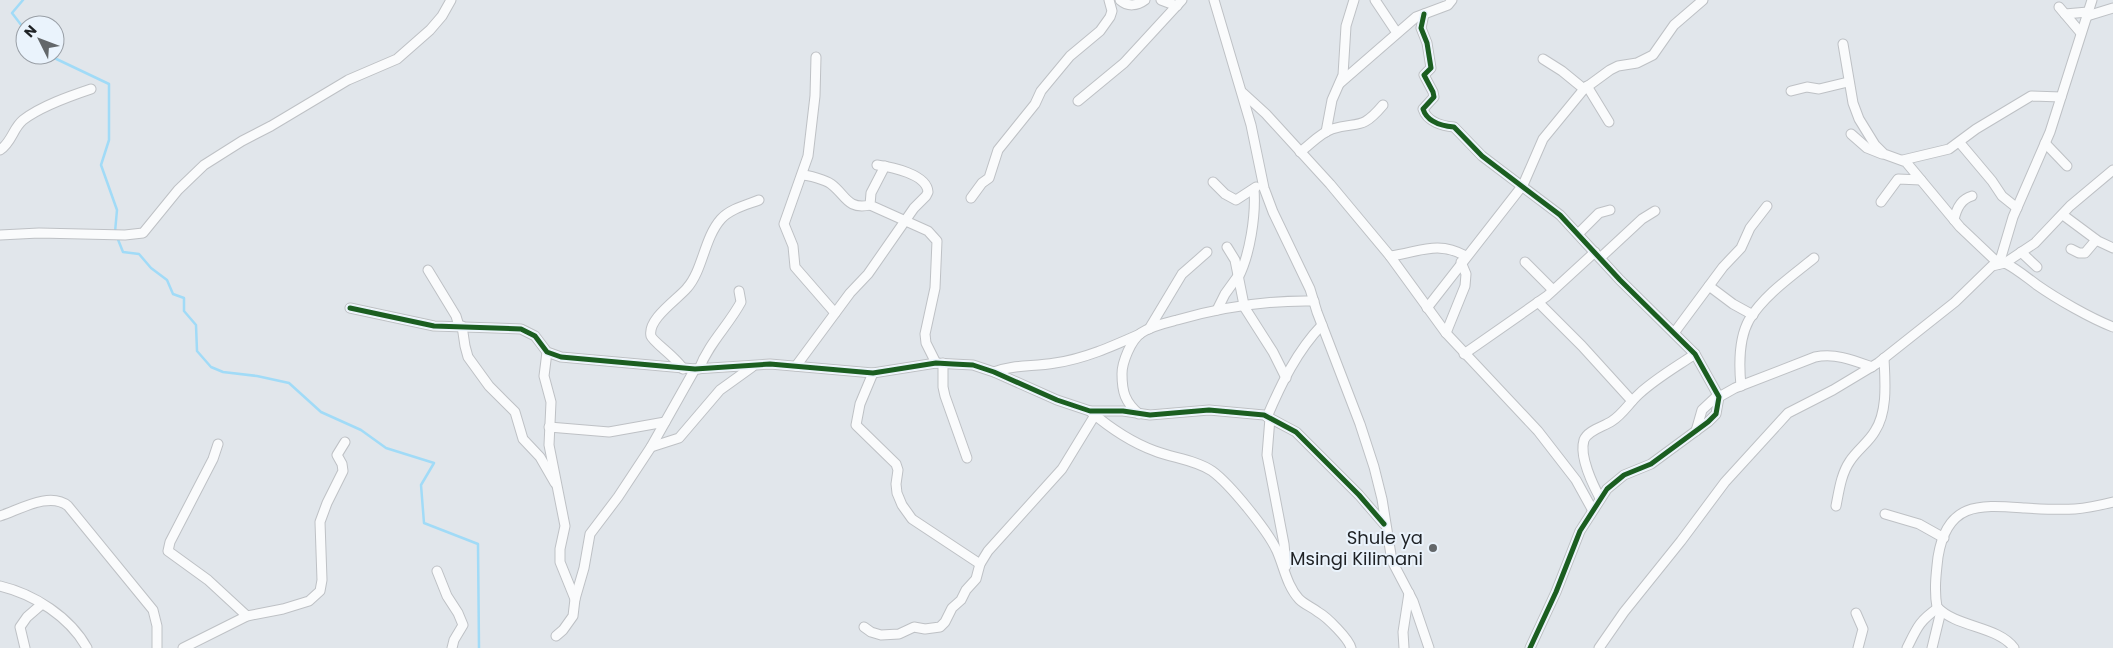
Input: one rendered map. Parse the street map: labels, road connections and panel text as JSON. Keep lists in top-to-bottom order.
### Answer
{
  "places": ["Shule ya Msingi Kilimani"],
  "north": "top left"
}
